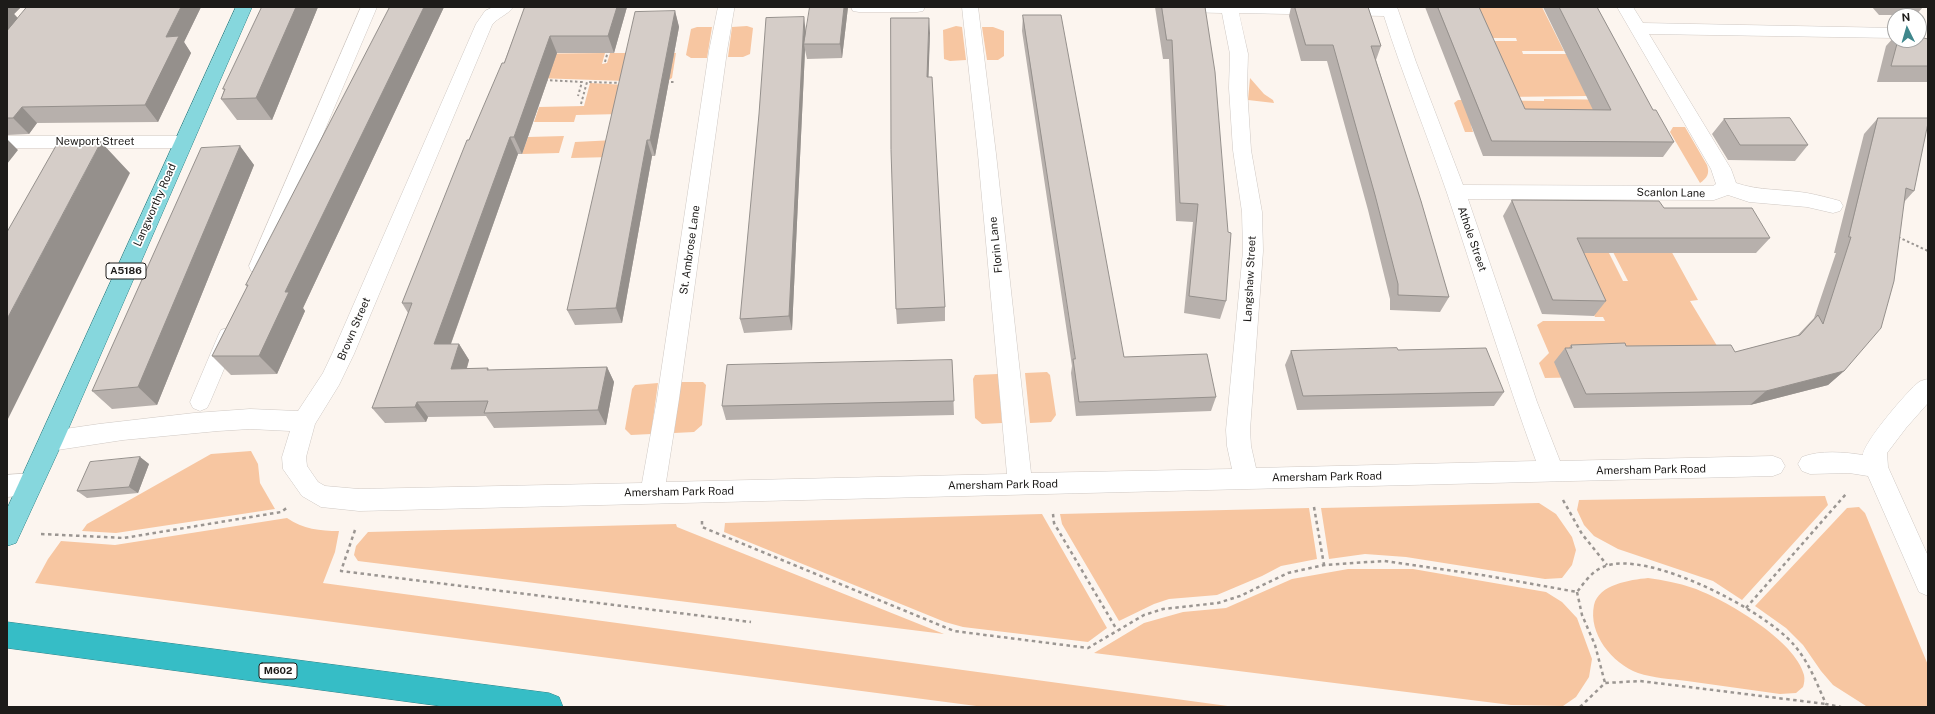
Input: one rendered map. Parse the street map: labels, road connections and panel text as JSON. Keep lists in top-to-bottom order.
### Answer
{
  "streets": {
    "highway": ["M602"],
    "main road": ["Langworthy Road", "A5186"],
    "street": [
      "Newport Street",
      "Scanlon Lane",
      "Athole Street",
      "Florin Lane",
      "St. Ambrose Lane",
      "Langshaw Street",
      "Brown Street",
      "Amersham Park Road"
    ]
  },
  "crossings": [
    ["Newport Street", "Langworthy Road"],
    ["Scanlon Lane", "Athole Street"],
    ["Athole Street", "Amersham Park Road"],
    ["Florin Lane", "Amersham Park Road"],
    ["St. Ambrose Lane", "Amersham Park Road"],
    ["Langshaw Street", "Amersham Park Road"],
    ["Brown Street", "Amersham Park Road"]
  ],
  "north": "top"
}
